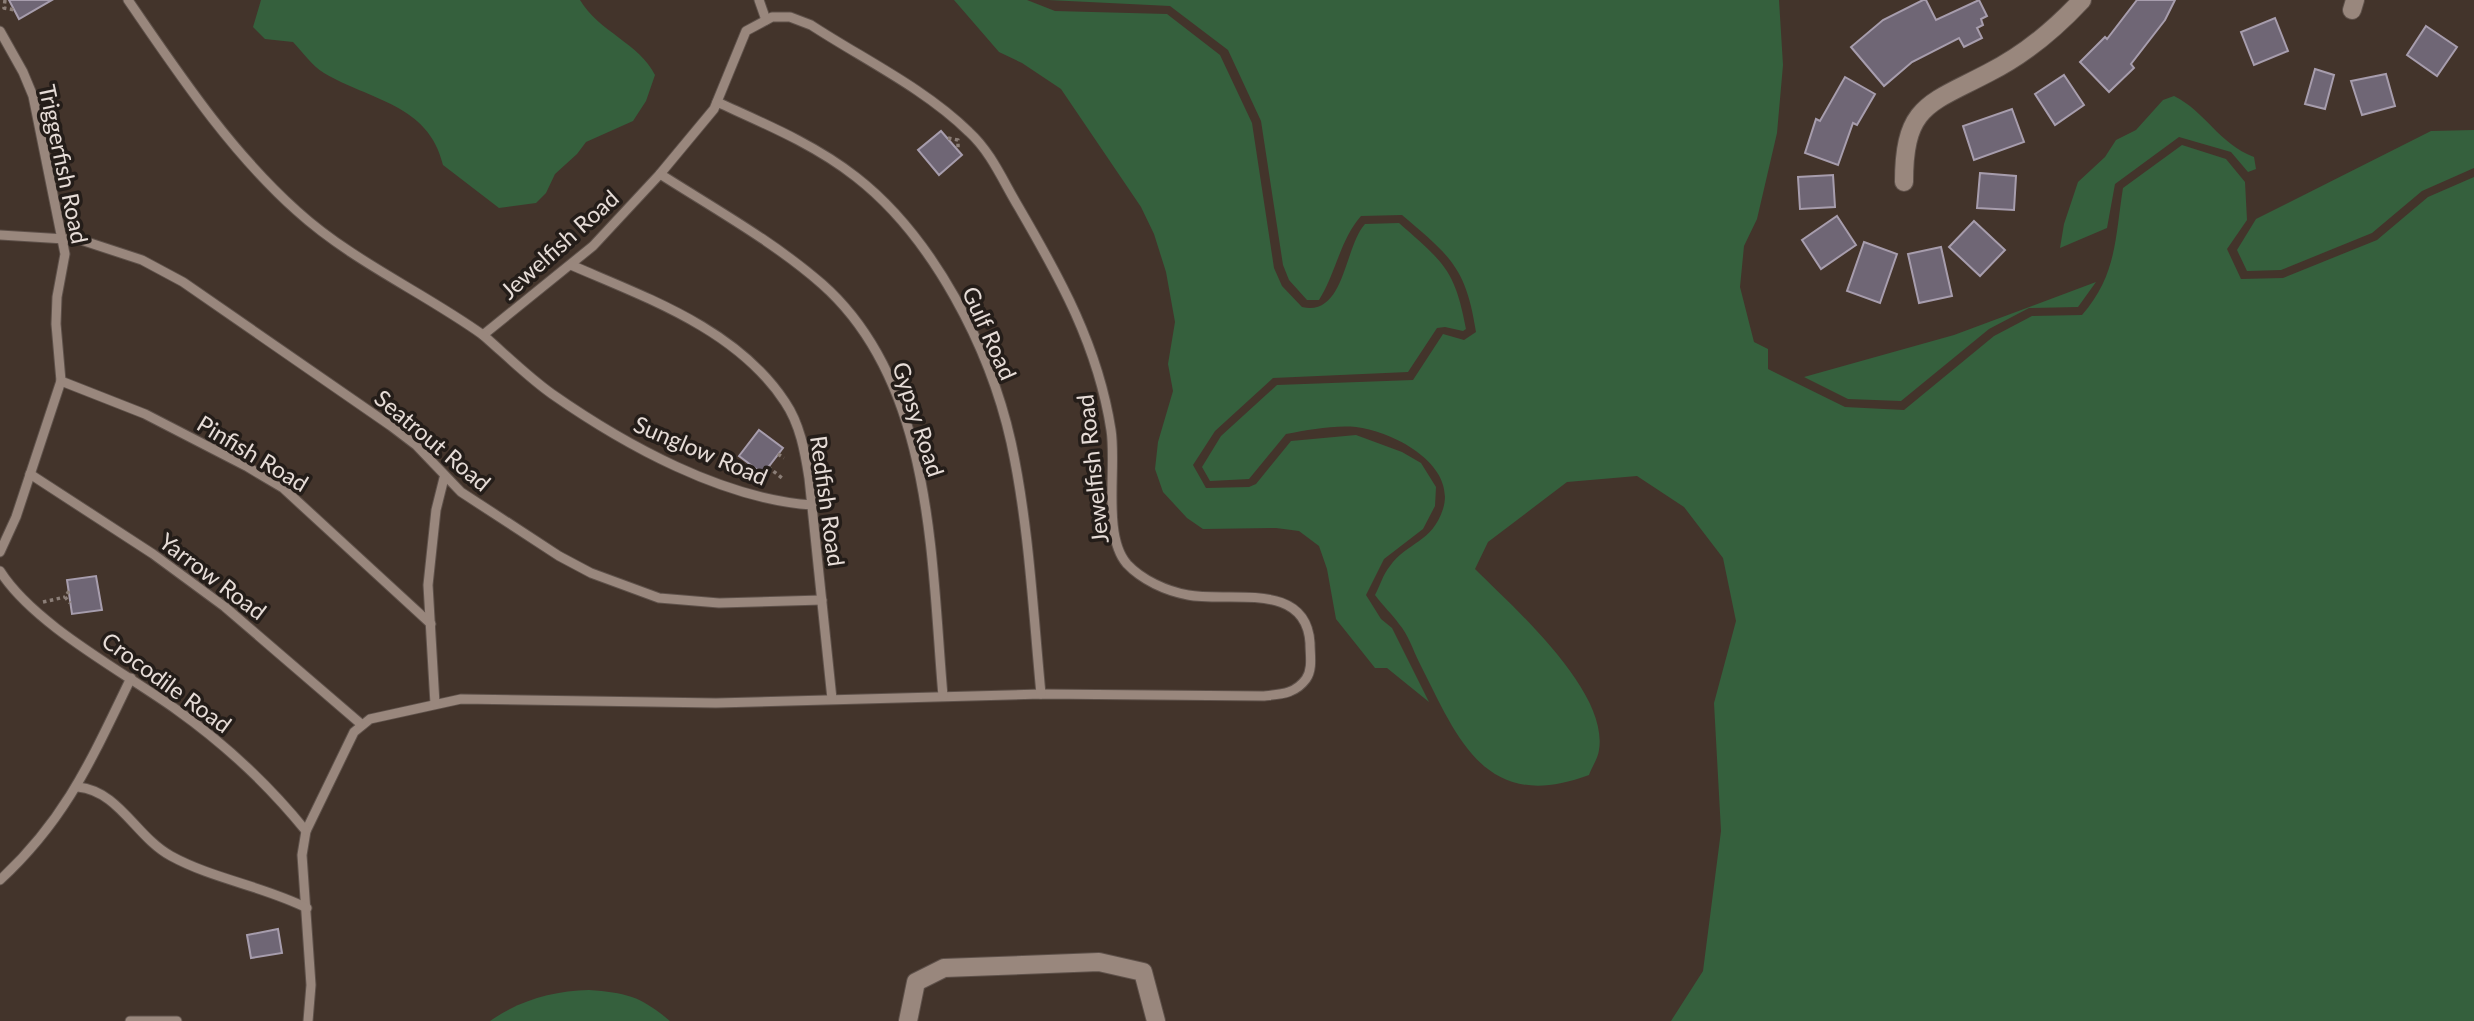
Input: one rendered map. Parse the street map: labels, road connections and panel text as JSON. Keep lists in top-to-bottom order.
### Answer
{
  "streets": {
    "lane": [
      "Triggerfish Road",
      "Jewelfish Road",
      "Gulf Road",
      "Gypsy Road",
      "Seatrout Road",
      "Sunglow Road",
      "Pinfish Road",
      "Redfish Road",
      "Yarrow Road",
      "Crocodile Road"
    ]
  },
  "crossings": [
    ["Triggerfish Road", "Seatrout Road"],
    ["Triggerfish Road", "Pinfish Road"],
    ["Triggerfish Road", "Yarrow Road"],
    ["Jewelfish Road", "Gulf Road"],
    ["Jewelfish Road", "Gypsy Road"],
    ["Jewelfish Road", "Sunglow Road"],
    ["Jewelfish Road", "Redfish Road"],
    ["Jewelfish Road", "Yarrow Road"],
    ["Seatrout Road", "Redfish Road"],
    ["Sunglow Road", "Redfish Road"]
  ]
}
